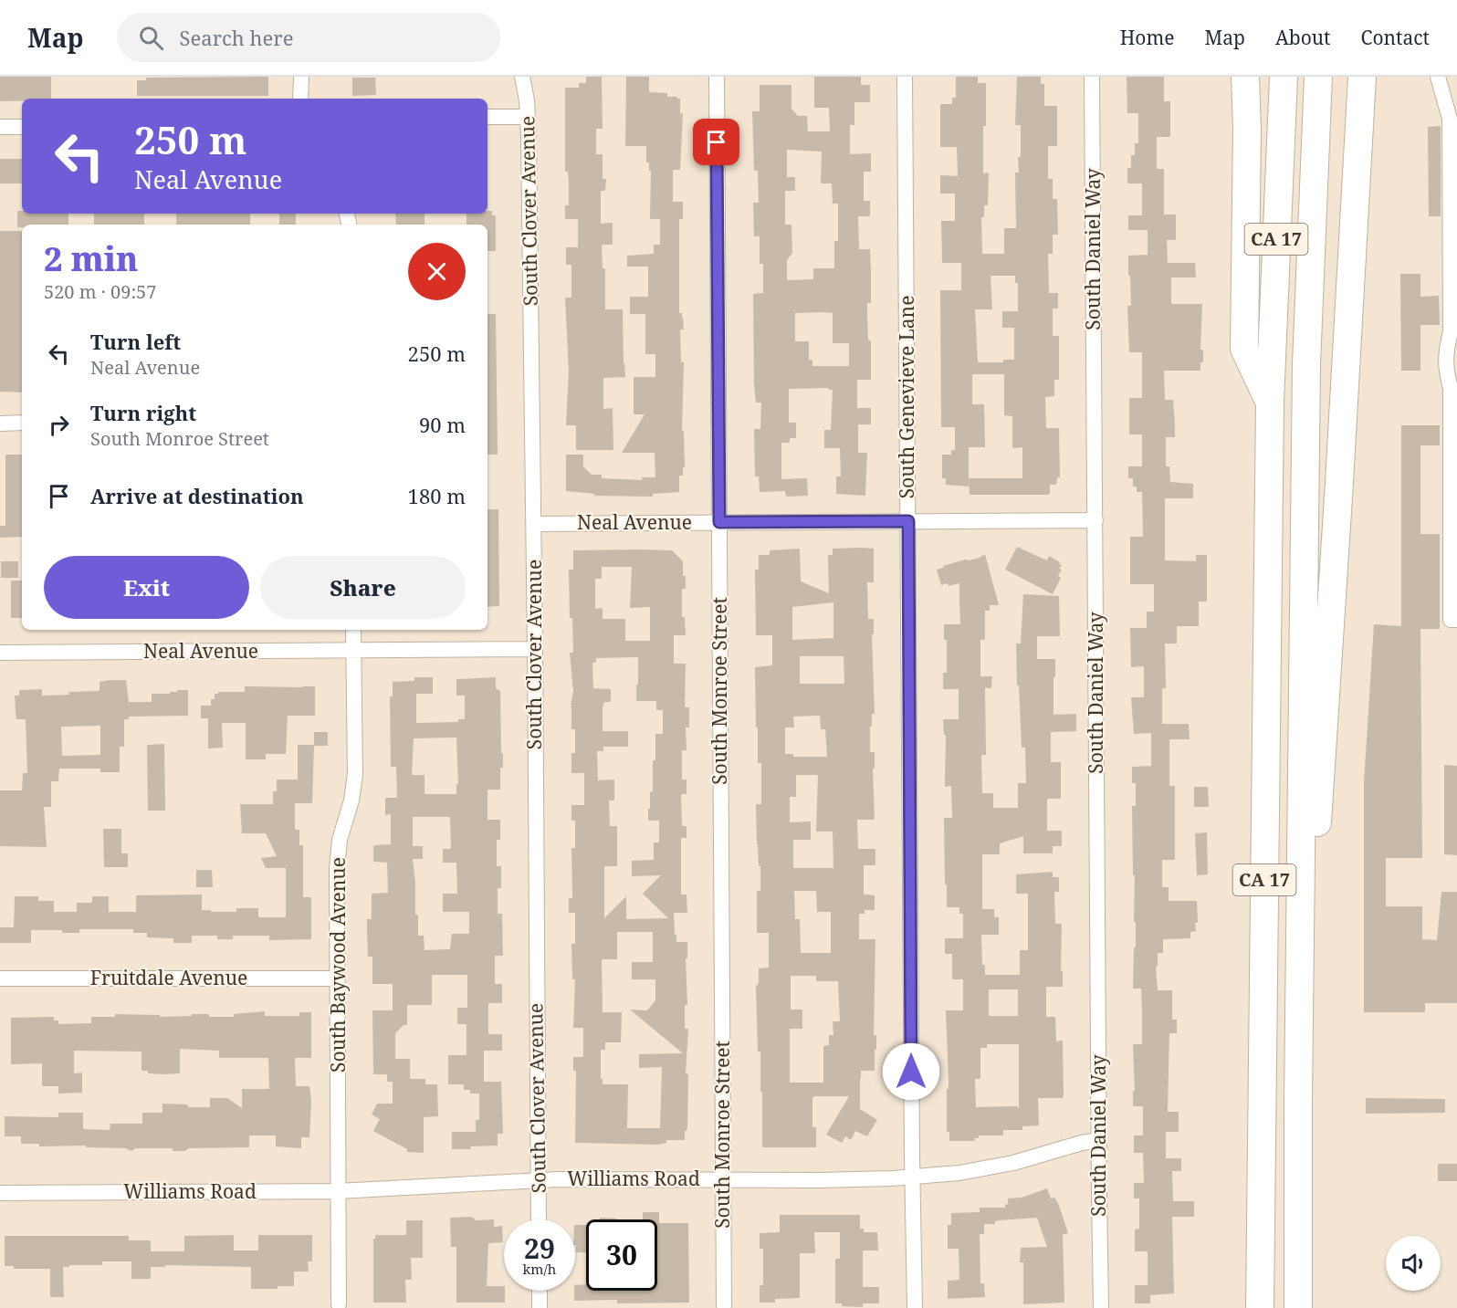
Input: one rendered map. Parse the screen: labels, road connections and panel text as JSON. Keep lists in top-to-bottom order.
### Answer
{
  "streets": {
    "highway": ["CA 17"],
    "street": [
      "South Clover Avenue",
      "South Daniel Way",
      "South Genevieve Lane",
      "Neal Avenue",
      "South Monroe Street",
      "South Baywood Avenue",
      "Fruitdale Avenue",
      "Williams Road"
    ]
  },
  "crossings": [
    ["South Clover Avenue", "Neal Avenue"],
    ["South Clover Avenue", "Williams Road"],
    ["South Daniel Way", "Neal Avenue"],
    ["South Daniel Way", "Williams Road"],
    ["South Genevieve Lane", "Neal Avenue"],
    ["South Genevieve Lane", "Williams Road"],
    ["Neal Avenue", "South Monroe Street"],
    ["Neal Avenue", "South Baywood Avenue"],
    ["South Monroe Street", "Williams Road"],
    ["South Baywood Avenue", "Fruitdale Avenue"],
    ["South Baywood Avenue", "Williams Road"]
  ],
  "page": {
    "header": "Map",
    "search": "Search here",
    "nav": [
      "Home",
      "Map",
      "About",
      "Contact"
    ],
    "turn": ["250 m", "Neal Avenue"],
    "heading": ["2 min", "520 m · 09:57"],
    "list": [
      {
        "name": "Turn left",
        "note": "Neal Avenue",
        "value": "250 m"
      },
      {
        "name": "Turn right",
        "note": "South Monroe Street",
        "value": "90 m"
      },
      {
        "name": "Arrive at destination",
        "value": "180 m"
      }
    ],
    "buttons": ["Exit", "Share"],
    "speed": "29 km/h",
    "limit": "30"
  }
}
